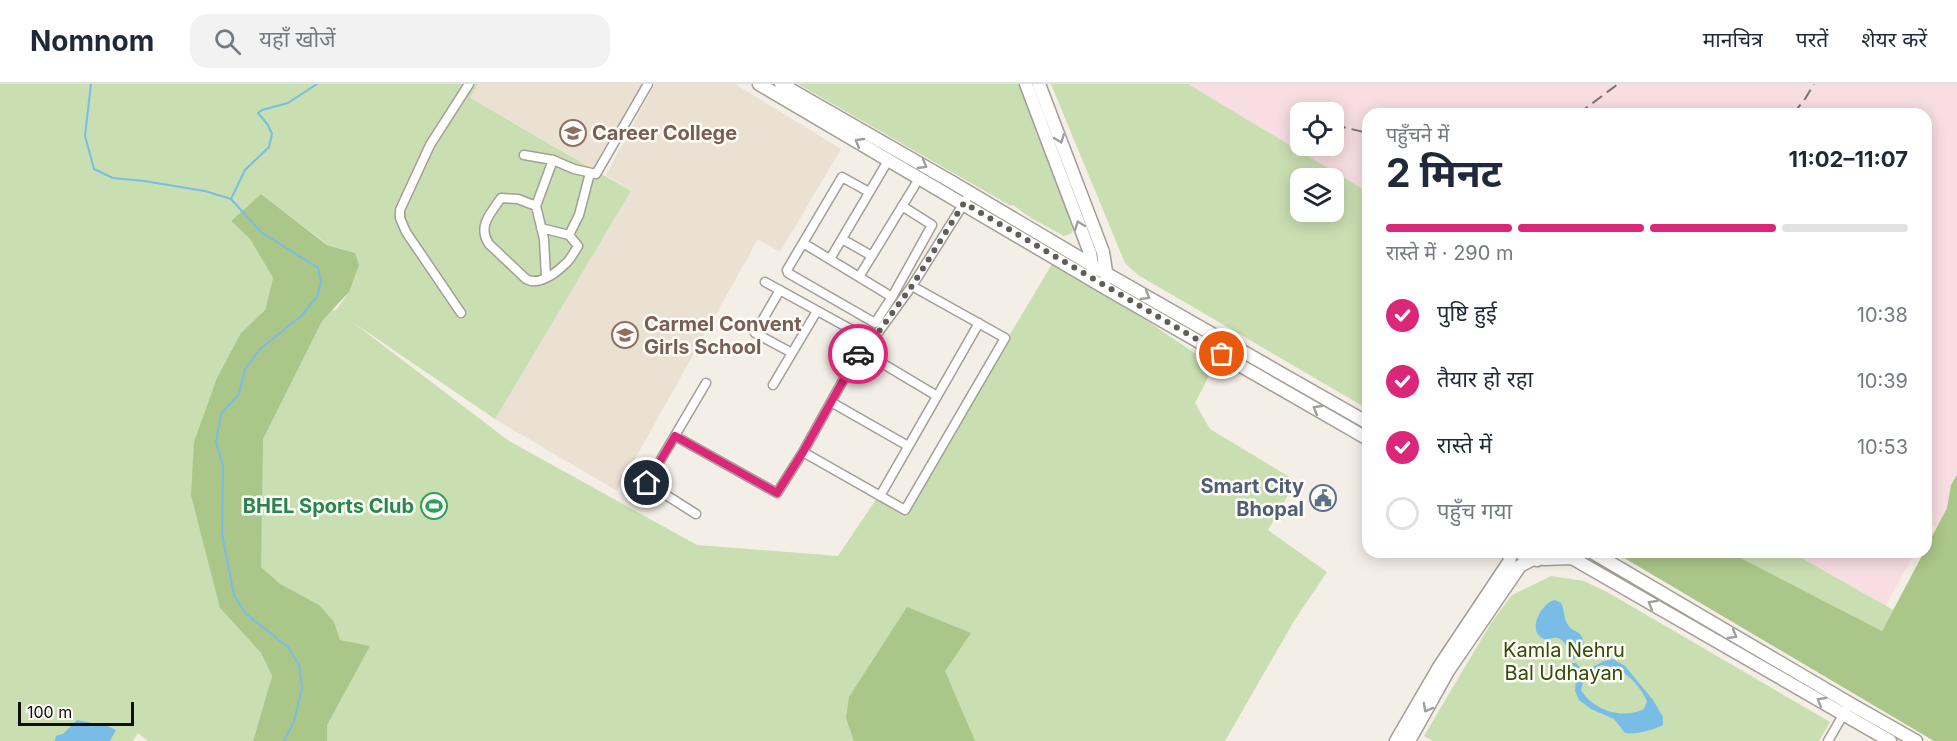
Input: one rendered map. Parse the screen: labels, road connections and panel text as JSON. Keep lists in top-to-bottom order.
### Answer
{
  "parks": ["Kamla Nehru Bal Udhayan"],
  "places": {
    "school or university": ["Career College", "Carmel Convent Girls School"],
    "public building": ["Smart City Bhopal"],
    "sports": ["BHEL Sports Club"]
  },
  "scale_bar": "100 m",
  "page": {
    "header": "Nomnom",
    "search": "यहाँ खोजें",
    "nav": ["मानचित्र", "परतें", "शेयर करें"],
    "heading": ["2 मिनट", "पहुँचने में", "11:02–11:07"],
    "bar": "रास्ते में · 290 m",
    "list": [
      ["पुष्टि हुई", "10:38"],
      ["तैयार हो रहा", "10:39"],
      ["रास्ते में", "10:53"],
      "पहुँच गया"
    ],
    "scale": "100 m"
  }
}
